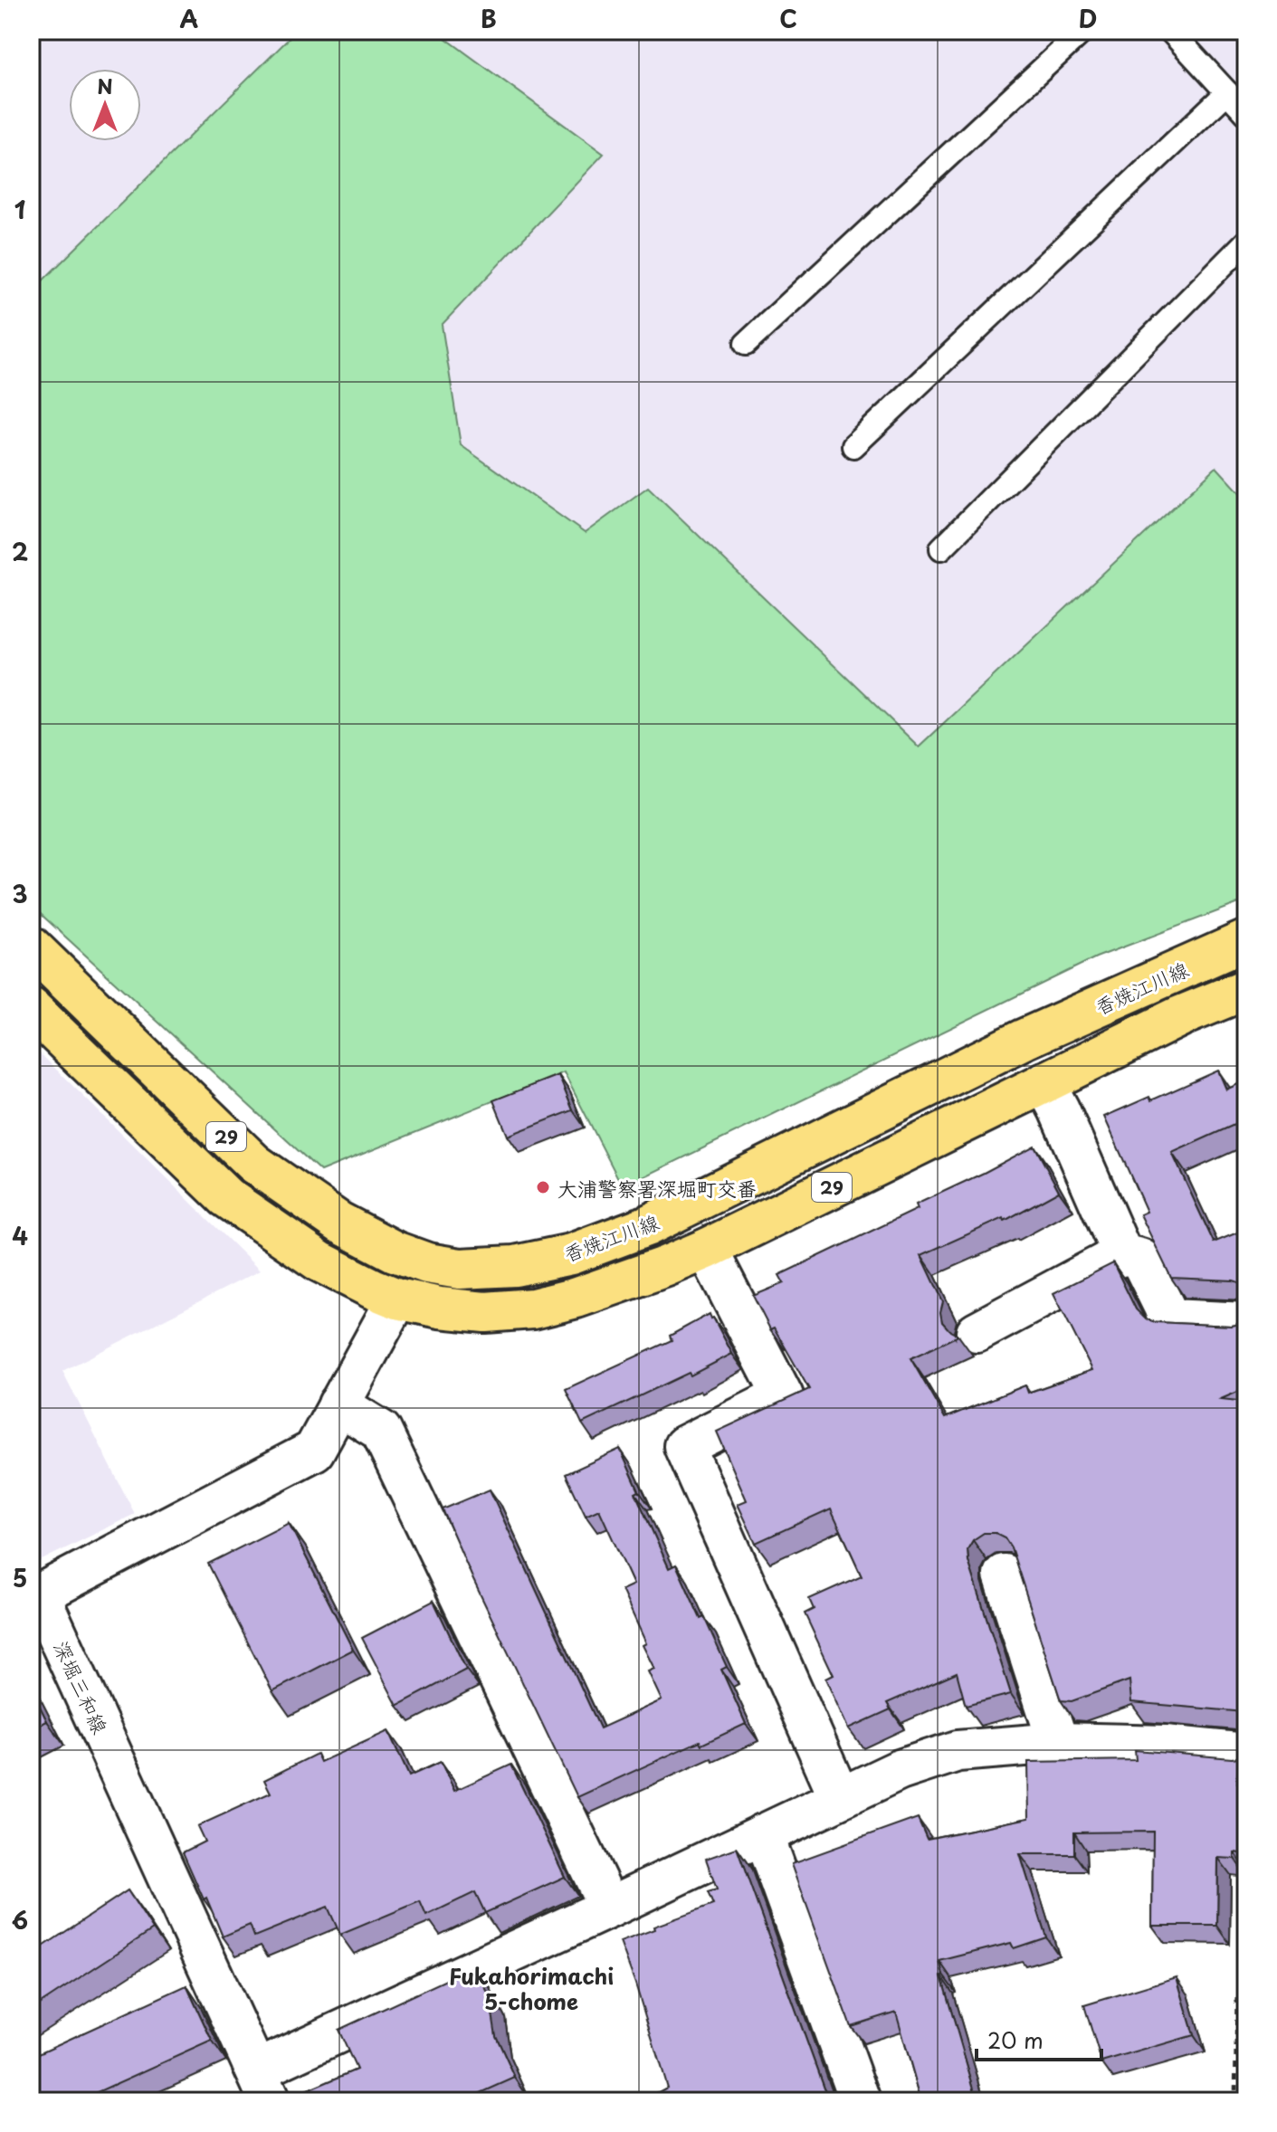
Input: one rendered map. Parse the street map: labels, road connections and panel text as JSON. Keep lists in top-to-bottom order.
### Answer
{
  "streets": {
    "main road": ["香焼江川線", "29"],
    "street": ["深堀三和線"]
  },
  "crossings": [
    ["29", "深堀三和線"]
  ],
  "districts": ["Fukahorimachi 5-chome"],
  "places": ["大浦警察署深堀町交番"],
  "scale_bar": "20 m",
  "north": "top",
  "grid": {
    "columns": [
      "A",
      "B",
      "C",
      "D"
    ],
    "rows": [
      "1",
      "2",
      "3",
      "4",
      "5",
      "6"
    ]
  }
}
